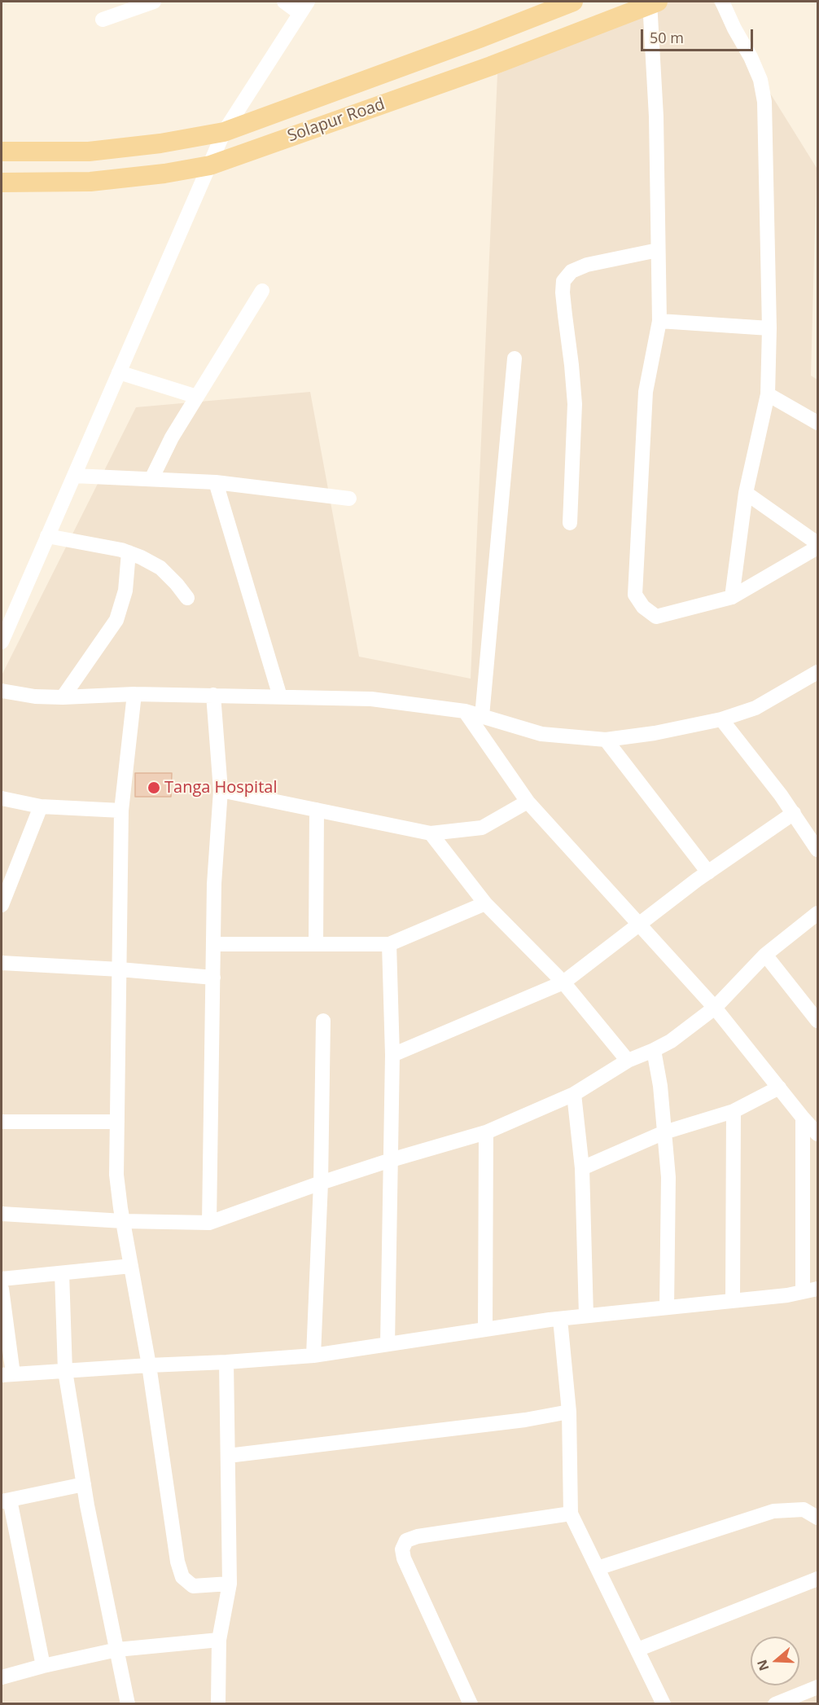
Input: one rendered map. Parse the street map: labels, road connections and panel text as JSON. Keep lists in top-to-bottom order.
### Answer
{
  "streets": {
    "main road": ["Solapur Road"]
  },
  "places": ["Tanga Hospital"],
  "scale_bar": "50 m",
  "north": "left"
}
